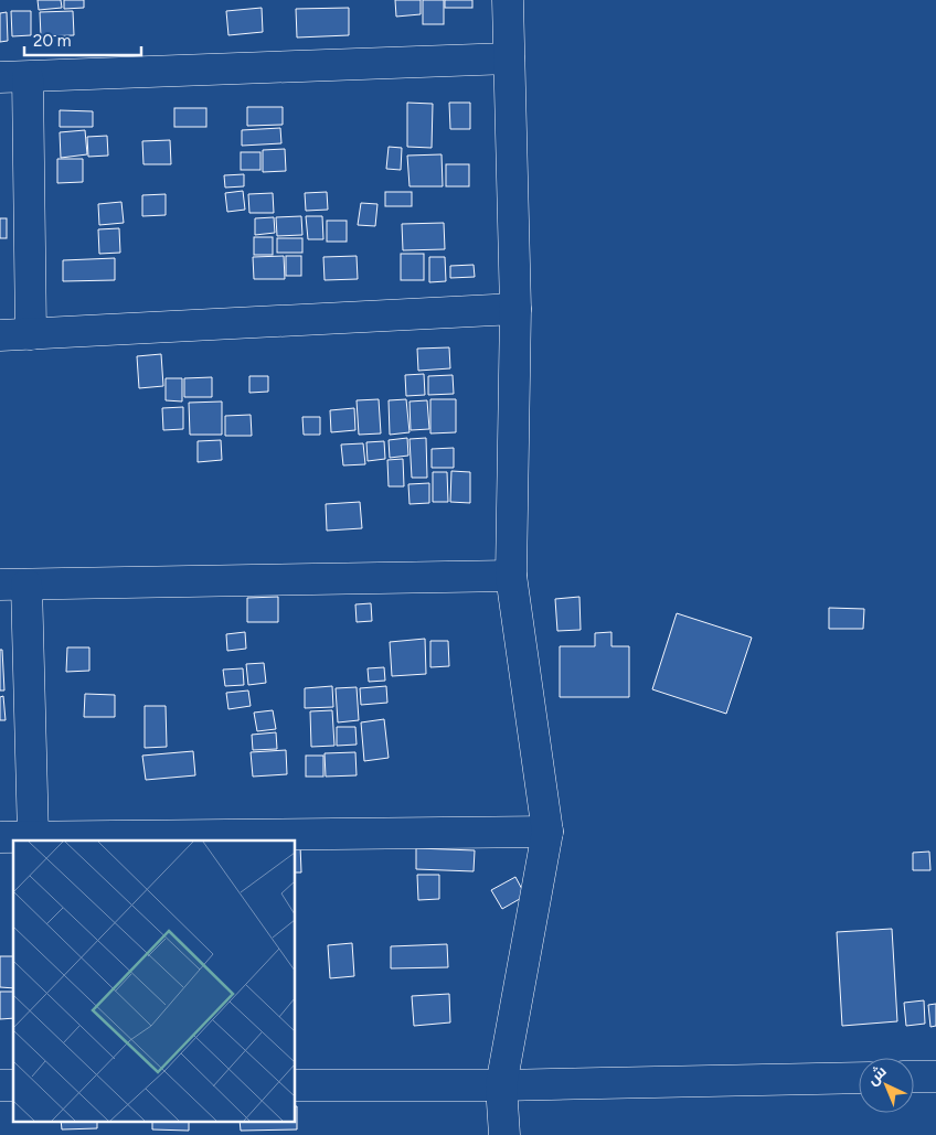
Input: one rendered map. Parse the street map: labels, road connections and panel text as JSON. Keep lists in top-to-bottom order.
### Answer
{
  "scale_bar": "20 m",
  "north": "top left"
}
